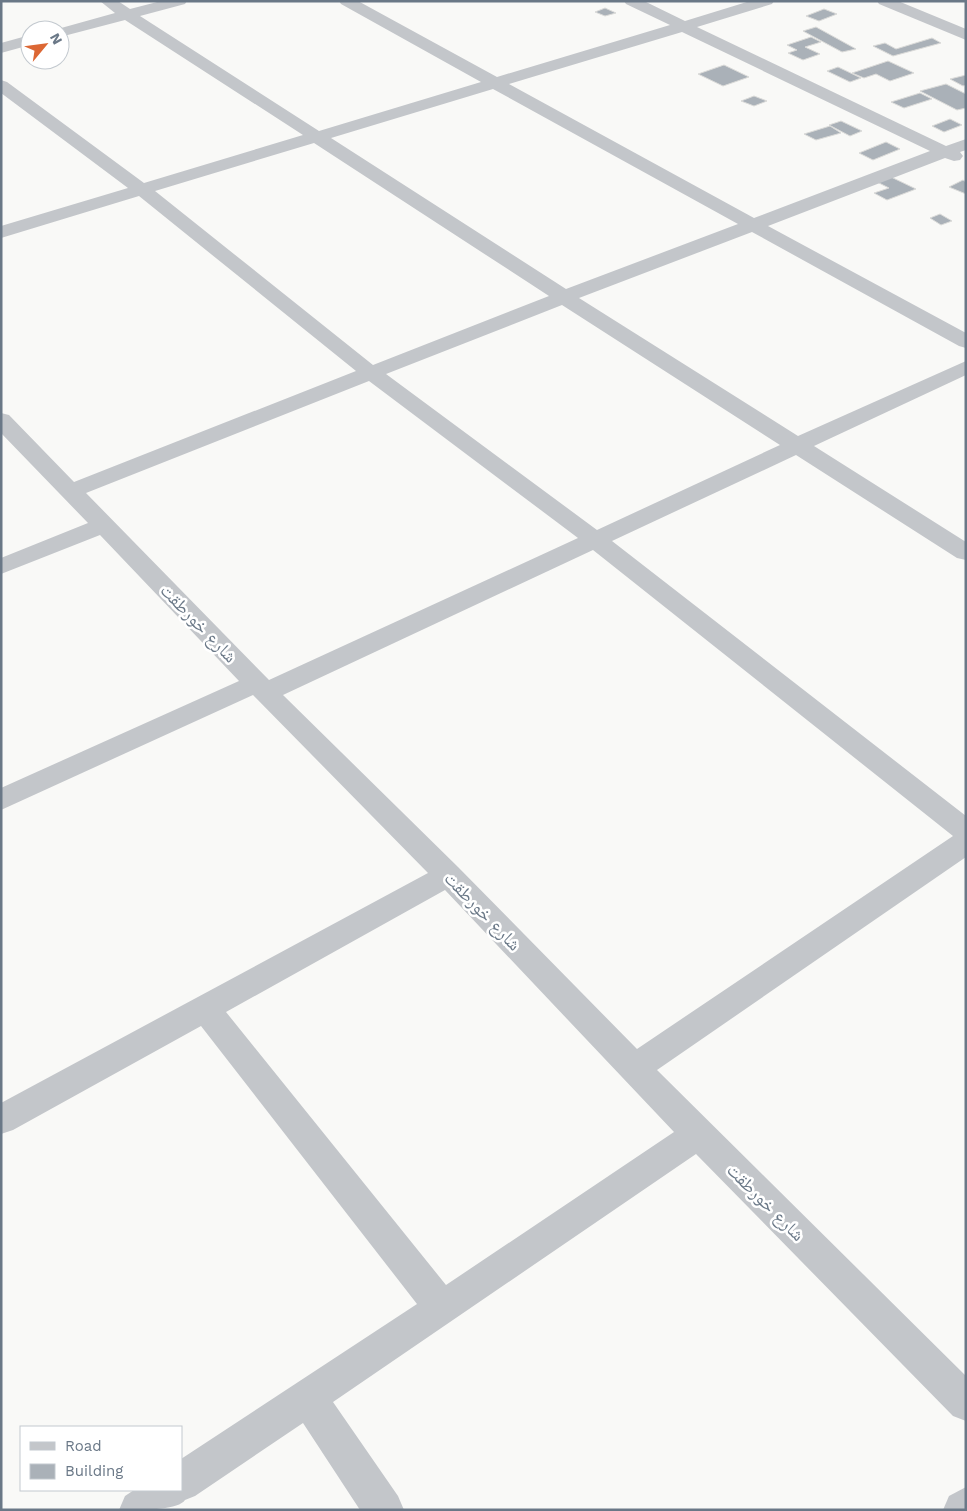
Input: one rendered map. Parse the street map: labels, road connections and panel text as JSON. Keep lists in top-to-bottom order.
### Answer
{
  "streets": {
    "street": ["شارع خورطقت"]
  },
  "legend": ["Road", "Building"],
  "north": "top right"
}
